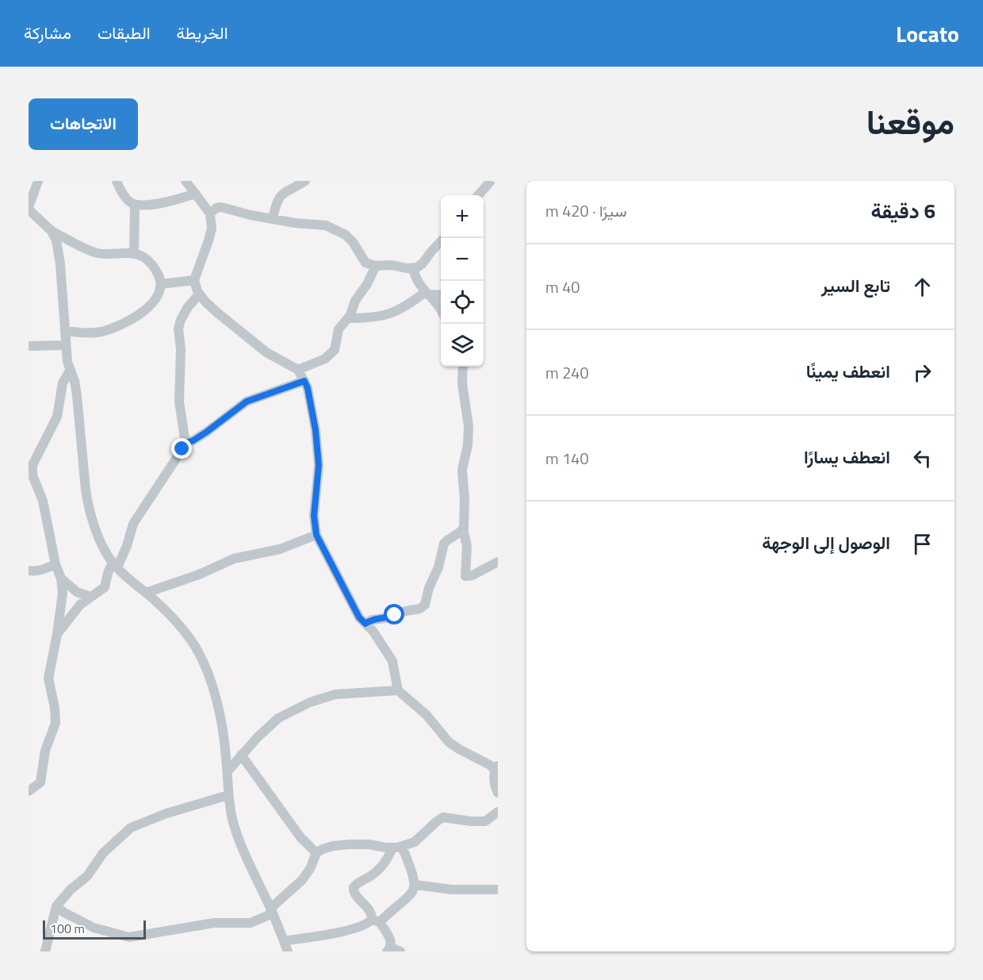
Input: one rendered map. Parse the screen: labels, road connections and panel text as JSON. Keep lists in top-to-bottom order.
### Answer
{
  "scale_bar": "100 m",
  "page": {
    "header": "Locato",
    "nav": ["الخريطة", "الطبقات", "مشاركة"],
    "title": "موقعنا",
    "buttons": "الاتجاهات",
    "heading": ["6 دقيقة", "سيرًا · 420 m"],
    "map_buttons": ["+", "−"],
    "list": [
      ["تابع السير", "40 m"],
      ["انعطف يمينًا", "240 m"],
      ["انعطف يسارًا", "140 m"],
      "الوصول إلى الوجهة"
    ],
    "scale": "100 m"
  }
}
